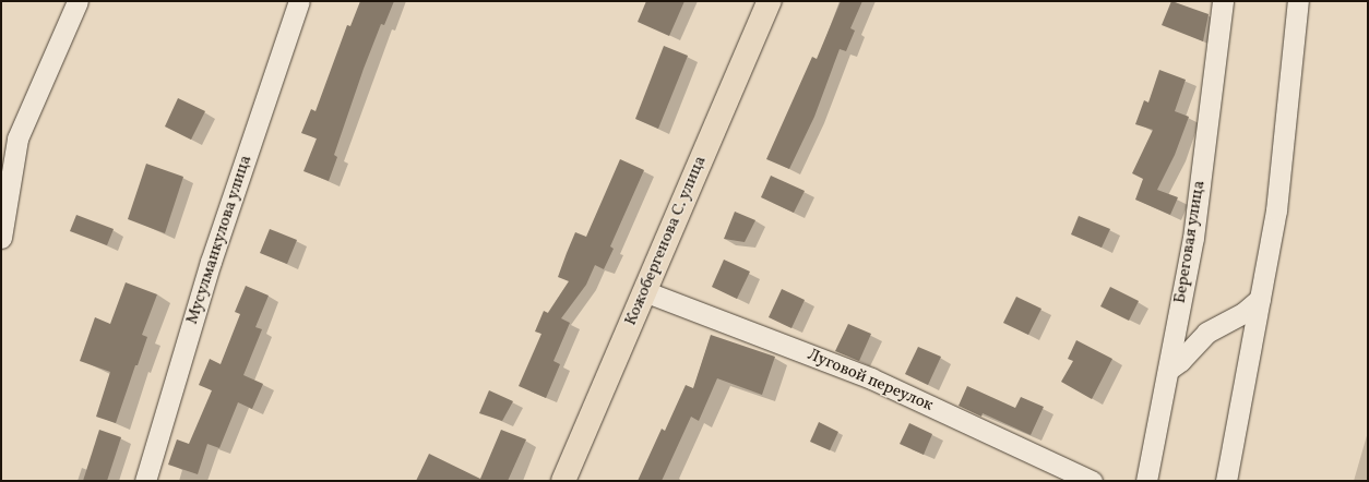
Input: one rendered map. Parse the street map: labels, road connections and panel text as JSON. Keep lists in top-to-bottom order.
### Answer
{
  "streets": {
    "main road": ["Кожобергенова С. улица"],
    "street": ["Мусулманкулова улица", "Береговая улица", "Луговой переулок"]
  },
  "crossings": [
    ["Кожобергенова С. улица", "Луговой переулок"]
  ]
}
